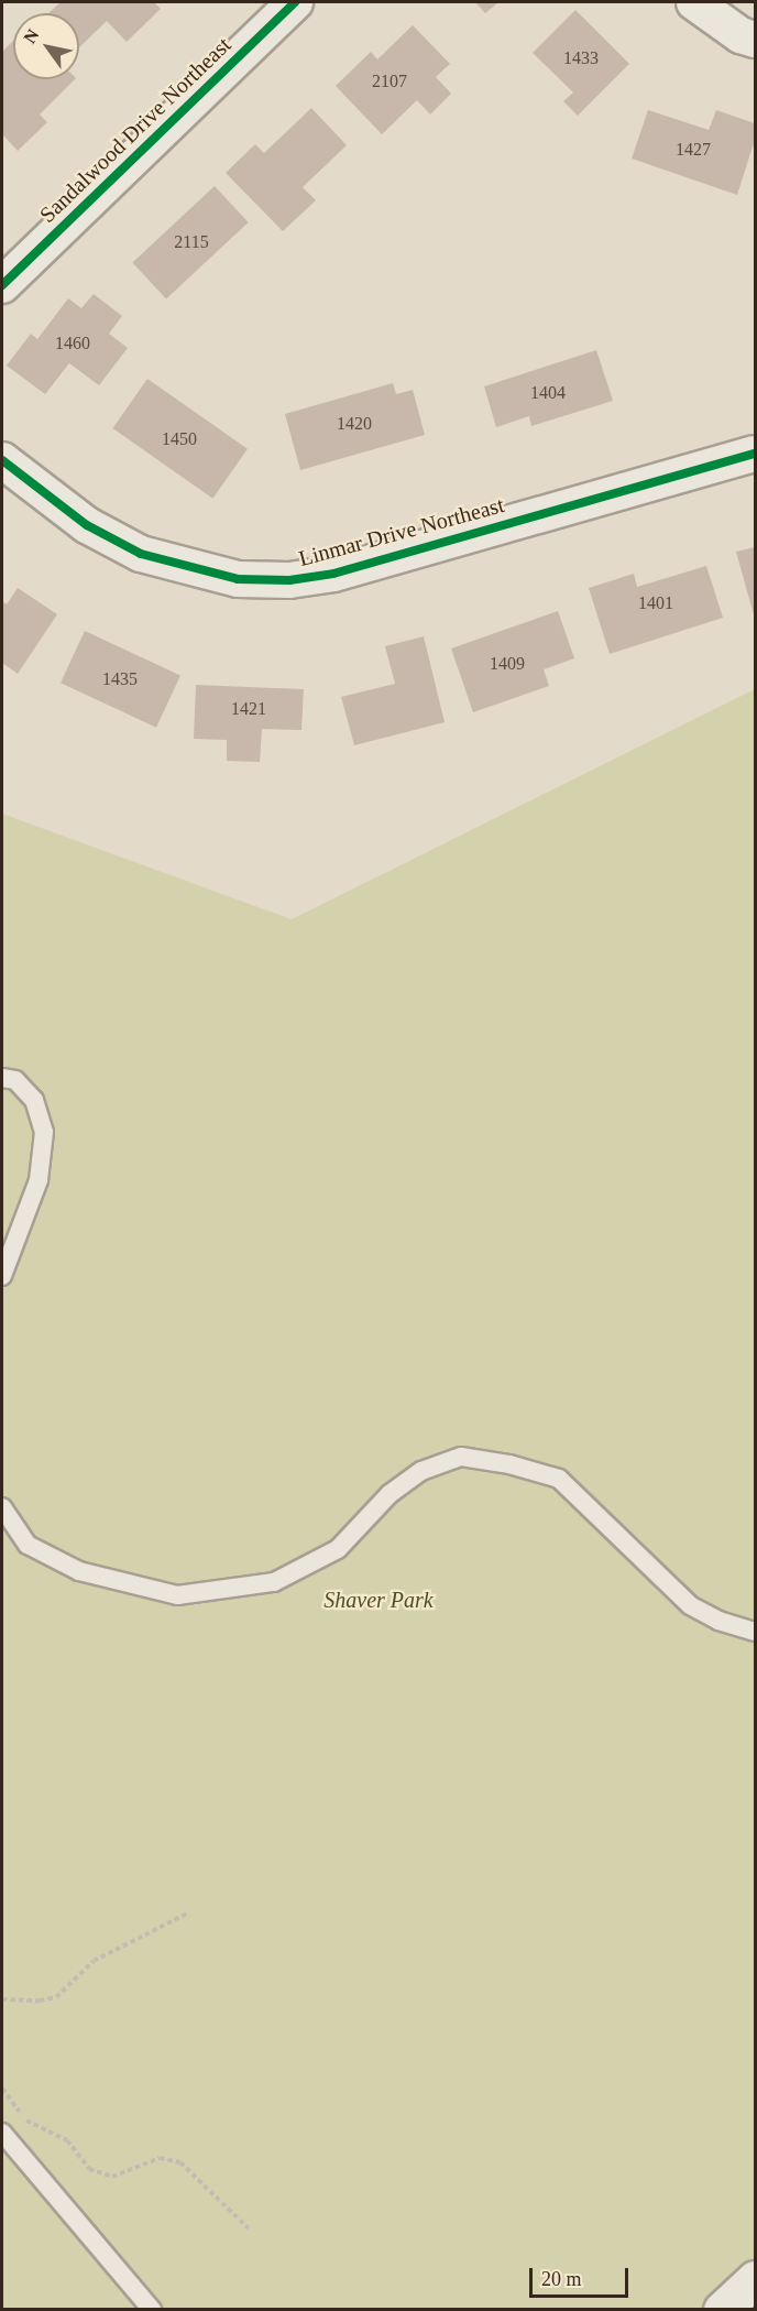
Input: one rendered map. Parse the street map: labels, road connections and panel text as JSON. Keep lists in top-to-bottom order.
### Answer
{
  "streets": {
    "street": ["Sandalwood Drive Northeast", "Linmar Drive Northeast"]
  },
  "parks": ["Shaver Park"],
  "house_numbers": [
    "1433",
    "2107",
    "1427",
    "2115",
    "1460",
    "1404",
    "1420",
    "1450",
    "1401",
    "1409",
    "1435",
    "1421"
  ],
  "scale_bar": "20 m",
  "north": "top left"
}
